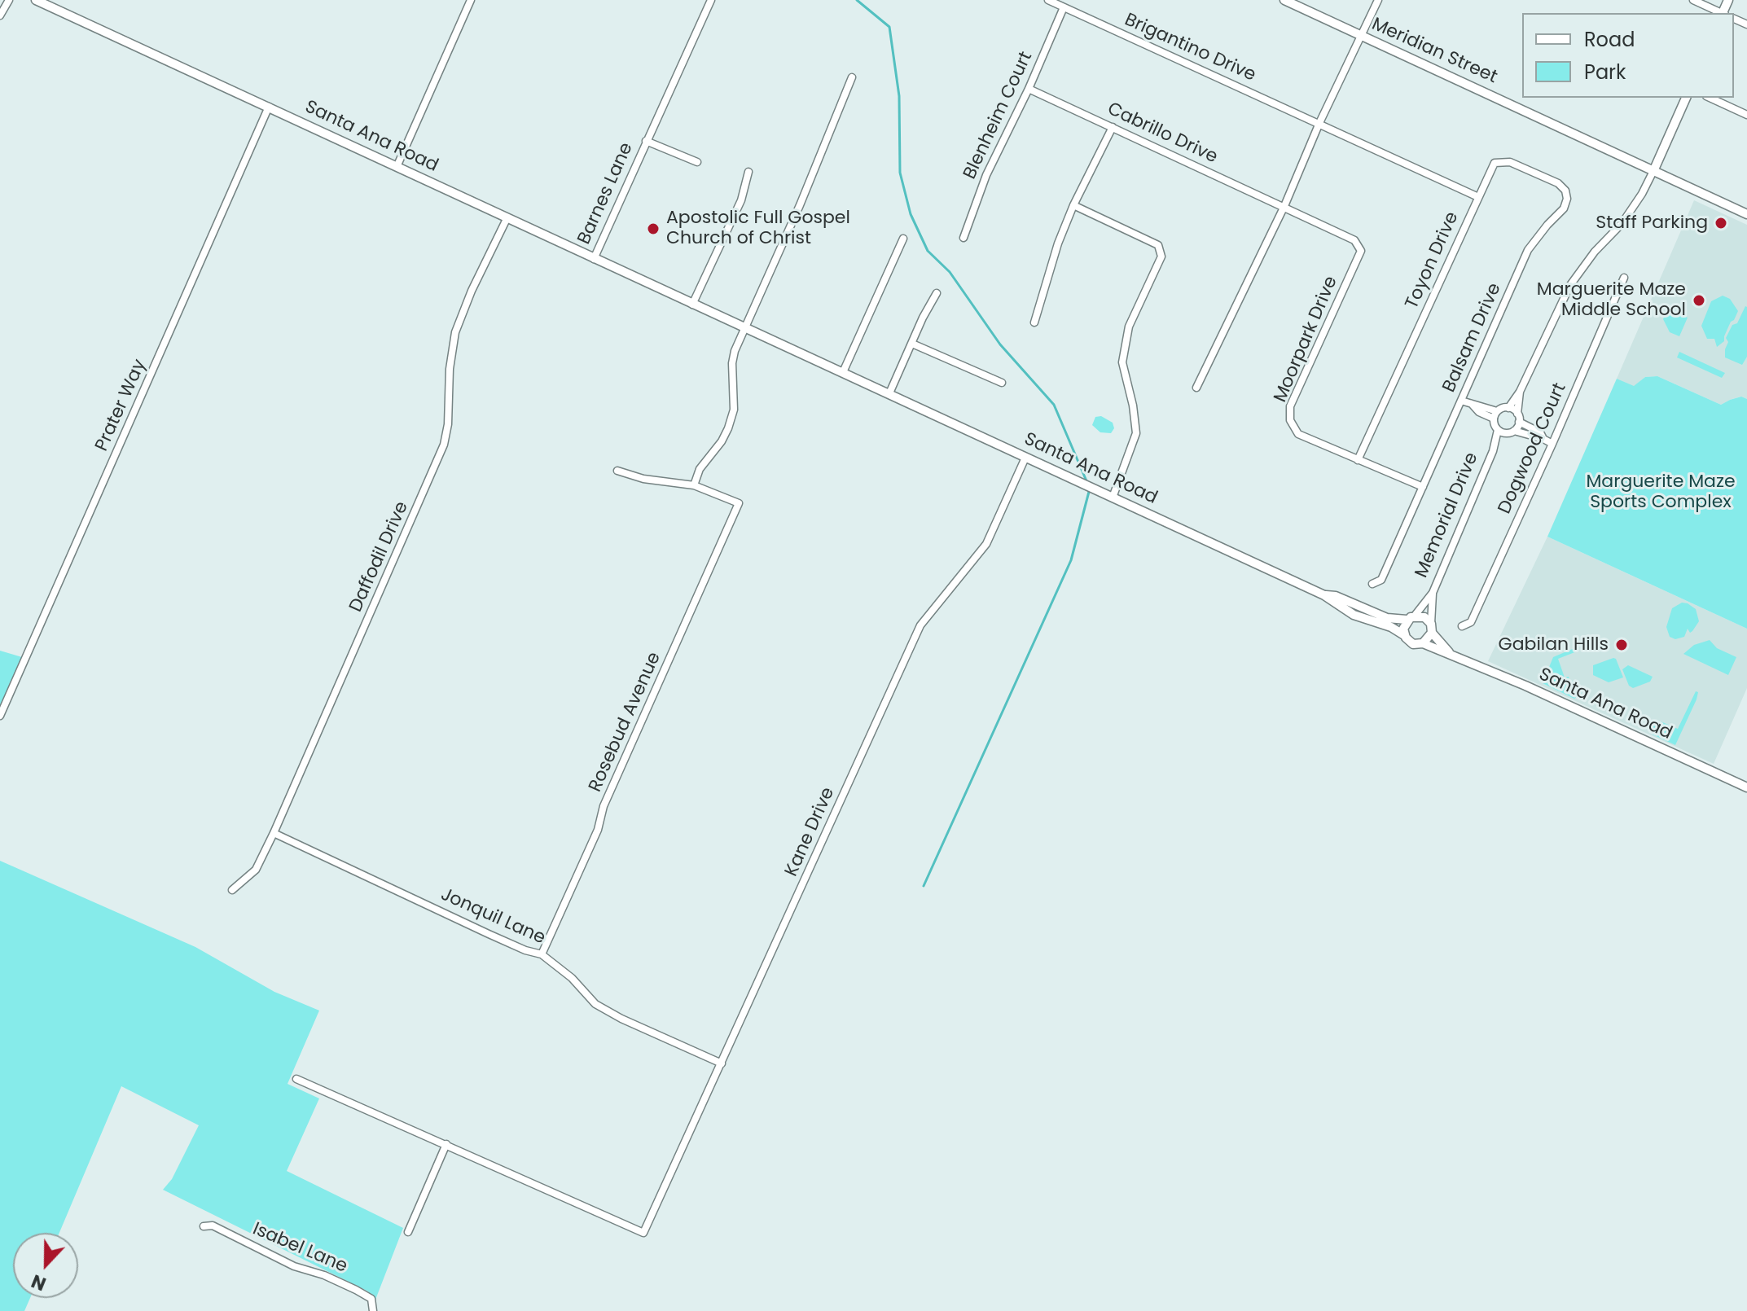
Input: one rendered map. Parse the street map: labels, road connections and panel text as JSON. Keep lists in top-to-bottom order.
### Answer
{
  "streets": {
    "street": [
      "Brigantino Drive",
      "Meridian Street",
      "Blenheim Court",
      "Cabrillo Drive",
      "Santa Ana Road",
      "Barnes Lane",
      "Toyon Drive",
      "Balsam Drive",
      "Moorpark Drive",
      "Prater Way",
      "Dogwood Court",
      "Memorial Drive",
      "Daffodil Drive",
      "Rosebud Avenue",
      "Kane Drive",
      "Jonquil Lane",
      "Isabel Lane"
    ]
  },
  "crossings": [
    ["Brigantino Drive", "Blenheim Court"],
    ["Brigantino Drive", "Toyon Drive"],
    ["Blenheim Court", "Cabrillo Drive"],
    ["Cabrillo Drive", "Moorpark Drive"],
    ["Santa Ana Road", "Barnes Lane"],
    ["Santa Ana Road", "Prater Way"],
    ["Santa Ana Road", "Daffodil Drive"],
    ["Santa Ana Road", "Kane Drive"],
    ["Toyon Drive", "Balsam Drive"],
    ["Toyon Drive", "Moorpark Drive"],
    ["Balsam Drive", "Moorpark Drive"],
    ["Daffodil Drive", "Jonquil Lane"],
    ["Rosebud Avenue", "Jonquil Lane"],
    ["Kane Drive", "Jonquil Lane"]
  ],
  "parks": ["Marguerite Maze Sports Complex"],
  "places": [
    "Staff Parking",
    "Apostolic Full Gospel Church of Christ",
    "Marguerite Maze Middle School",
    "Gabilan Hills"
  ],
  "legend": ["Road", "Park"],
  "north": "bottom"
}
